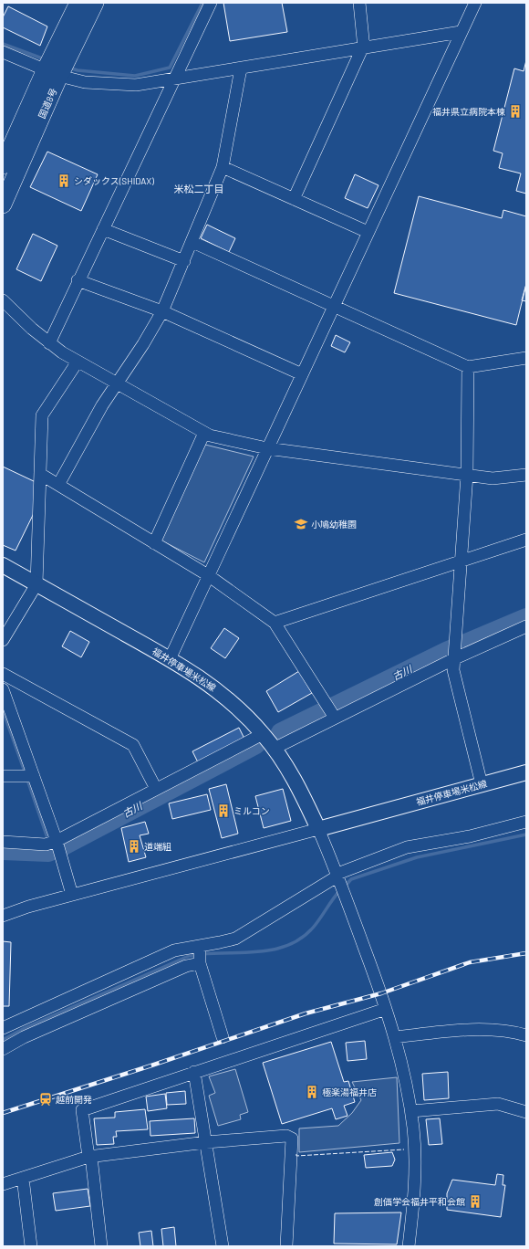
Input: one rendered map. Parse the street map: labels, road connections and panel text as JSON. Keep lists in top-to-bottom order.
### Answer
{
  "streets": {
    "highway": ["国道8号"],
    "main road": ["福井停車場米松線"]
  },
  "districts": ["米松二丁目"],
  "water": ["古川"],
  "places": {
    "building": [
      "福井県立病院本棟",
      "シダックス(SHIDAX)",
      "ミルコン",
      "道端組",
      "極楽湯福井店",
      "創価学会福井平和会館"
    ],
    "school or university": ["小鳩幼稚園"],
    "station": ["越前開発"]
  }
}
